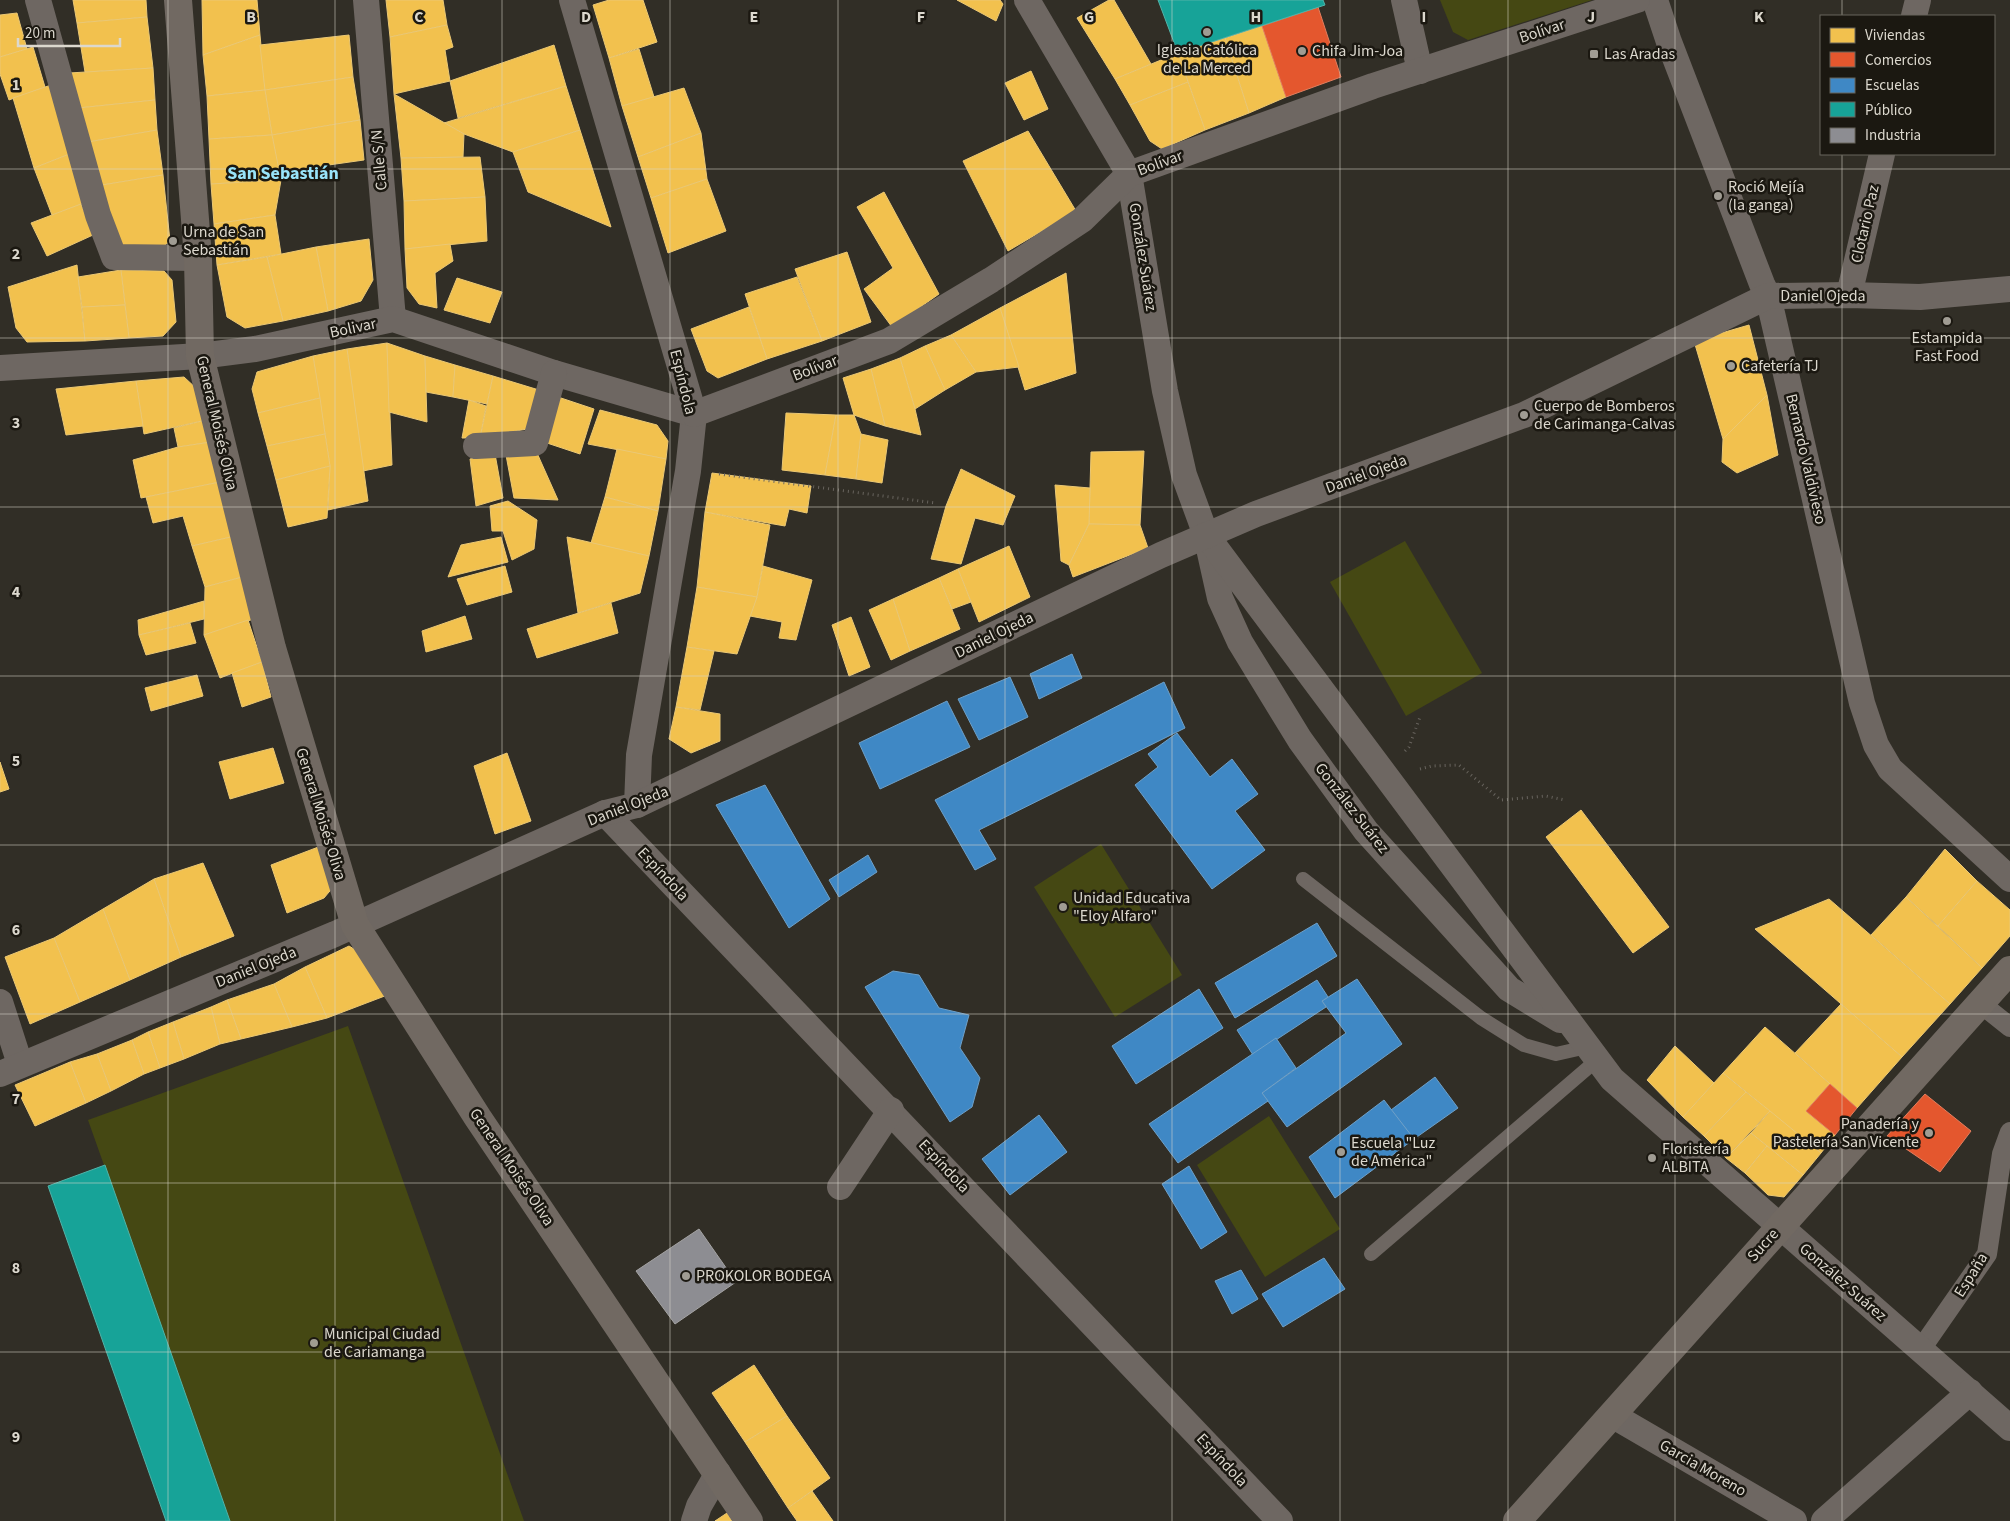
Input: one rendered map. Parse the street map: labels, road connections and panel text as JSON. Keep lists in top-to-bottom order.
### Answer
{
  "streets": {
    "main road": ["General Moisés Oliva", "Sucre"],
    "street": [
      "Bolívar",
      "Calle S/N",
      "Clotario Paz",
      "González Suárez",
      "Daniel Ojeda",
      "Bolivar",
      "Espíndola",
      "Bernardo Valdivieso",
      "España",
      "Garcia Moreno"
    ]
  },
  "crossings": [
    ["Bolívar", "González Suárez"],
    ["Bolívar", "Bolivar"],
    ["Bolívar", "Espíndola"],
    ["Calle S/N", "Bolivar"],
    ["Clotario Paz", "Daniel Ojeda"],
    ["González Suárez", "Daniel Ojeda"],
    ["González Suárez", "Sucre"],
    ["González Suárez", "España"],
    ["Daniel Ojeda", "Espíndola"],
    ["Daniel Ojeda", "General Moisés Oliva"],
    ["Daniel Ojeda", "Bernardo Valdivieso"],
    ["Bolivar", "Espíndola"],
    ["Bolivar", "General Moisés Oliva"],
    ["Sucre", "Garcia Moreno"]
  ],
  "districts": ["San Sebastián"],
  "places": {
    "other": [
      "Iglesia Católica de La Merced",
      "Chifa Jim-Joa",
      "Roció Mejía (la ganga)",
      "Urna de San Sebastián",
      "Estampida Fast Food",
      "Cafetería TJ",
      "Cuerpo de Bomberos de Carimanga-Calvas",
      "Unidad Educativa \"Eloy Alfaro\"",
      "Panadería y Pastelería San Vicente",
      "Escuela \"Luz de América\"",
      "Floristería ALBITA",
      "PROKOLOR BODEGA",
      "Municipal Ciudad de Cariamanga"
    ],
    "transit": ["Las Aradas"]
  },
  "legend": [
    "Viviendas",
    "Comercios",
    "Escuelas",
    "Público",
    "Industria"
  ],
  "scale_bar": "20 m",
  "grid": {
    "columns": [
      "B",
      "C",
      "D",
      "E",
      "F",
      "G",
      "H",
      "I",
      "J",
      "K"
    ],
    "rows": [
      "1",
      "2",
      "3",
      "4",
      "5",
      "6",
      "7",
      "8",
      "9"
    ]
  }
}
